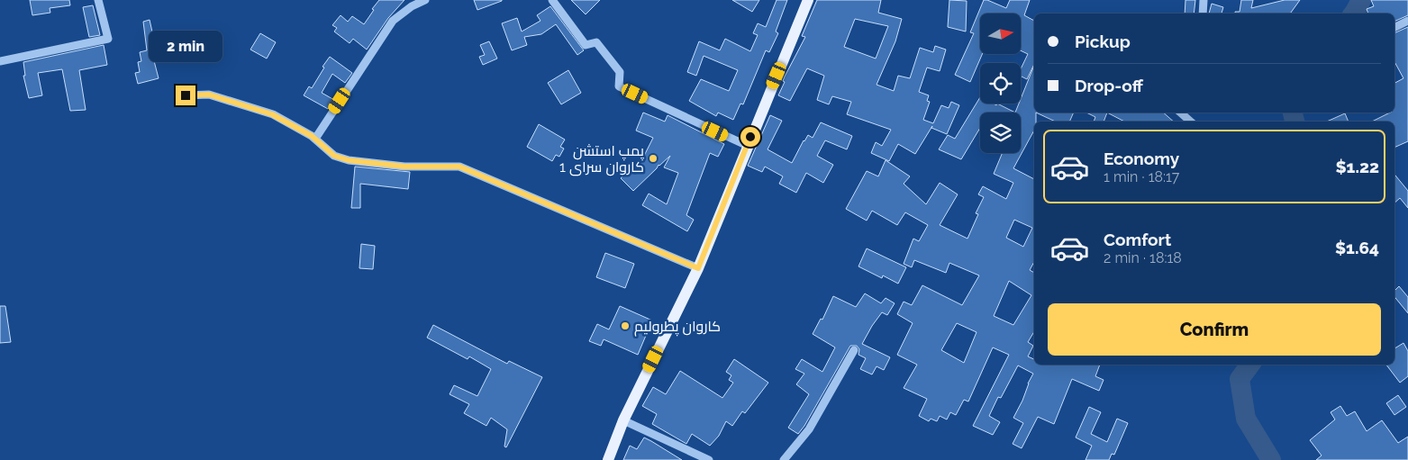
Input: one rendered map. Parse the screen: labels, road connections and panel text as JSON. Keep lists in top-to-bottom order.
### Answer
{
  "places": ["پمپ استشن کاروان سرای 1", "کاروان پطرولیم"],
  "north": "right",
  "page": {
    "banner": ["Pickup", "Drop-off"],
    "bubble": "2 min",
    "list": [
      {
        "name": "Economy",
        "note": "1 min · 18:17",
        "value": "$1.22"
      },
      {
        "name": "Comfort",
        "note": "2 min · 18:18",
        "value": "$1.64"
      }
    ],
    "buttons": "Confirm"
  }
}
